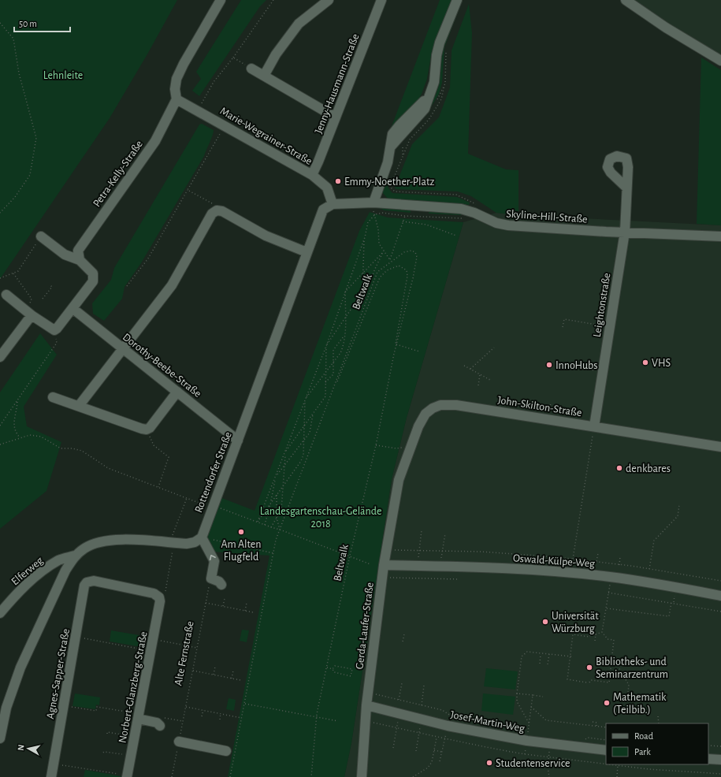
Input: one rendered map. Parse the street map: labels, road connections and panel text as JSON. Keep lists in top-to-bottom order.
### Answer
{
  "streets": {
    "street": [
      "Jenny-Hausmann-Straße",
      "Marie-Wegrainer-Straße",
      "Petra-Kelly-Straße",
      "Skyline-Hill-Straße",
      "Leightonstraße",
      "Dorothy-Beebe-Straße",
      "John-Skilton-Straße",
      "Rottendorfer Straße",
      "Oswald-Külpe-Weg",
      "Elferweg",
      "Gerda-Laufer-Straße",
      "Agnes-Sapper-Straße",
      "Norbert-Glanzberg-Straße",
      "Josef-Martin-Weg"
    ],
    "path": ["Beltwalk", "Alte Fernstraße"]
  },
  "crossings": [
    ["Jenny-Hausmann-Straße", "Marie-Wegrainer-Straße"],
    ["Marie-Wegrainer-Straße", "Petra-Kelly-Straße"],
    ["Marie-Wegrainer-Straße", "Rottendorfer Straße"],
    ["Skyline-Hill-Straße", "Leightonstraße"],
    ["Leightonstraße", "John-Skilton-Straße"],
    ["Dorothy-Beebe-Straße", "Rottendorfer Straße"],
    ["John-Skilton-Straße", "Gerda-Laufer-Straße"],
    ["Oswald-Külpe-Weg", "Gerda-Laufer-Straße"],
    ["Gerda-Laufer-Straße", "Josef-Martin-Weg"],
    ["Agnes-Sapper-Straße", "Norbert-Glanzberg-Straße"]
  ],
  "parks": ["Lehnleite", "Landesgartenschau-Gelände 2018"],
  "places": [
    "Emmy-Noether-Platz",
    "VHS",
    "InnoHubs",
    "denkbares",
    "Am Alten Flugfeld",
    "Universität Würzburg",
    "Bibliotheks- und Seminarzentrum",
    "Mathematik (Teilbib.)",
    "Studentenservice"
  ],
  "legend": ["Road", "Park"],
  "scale_bar": "50 m",
  "north": "left"
}
